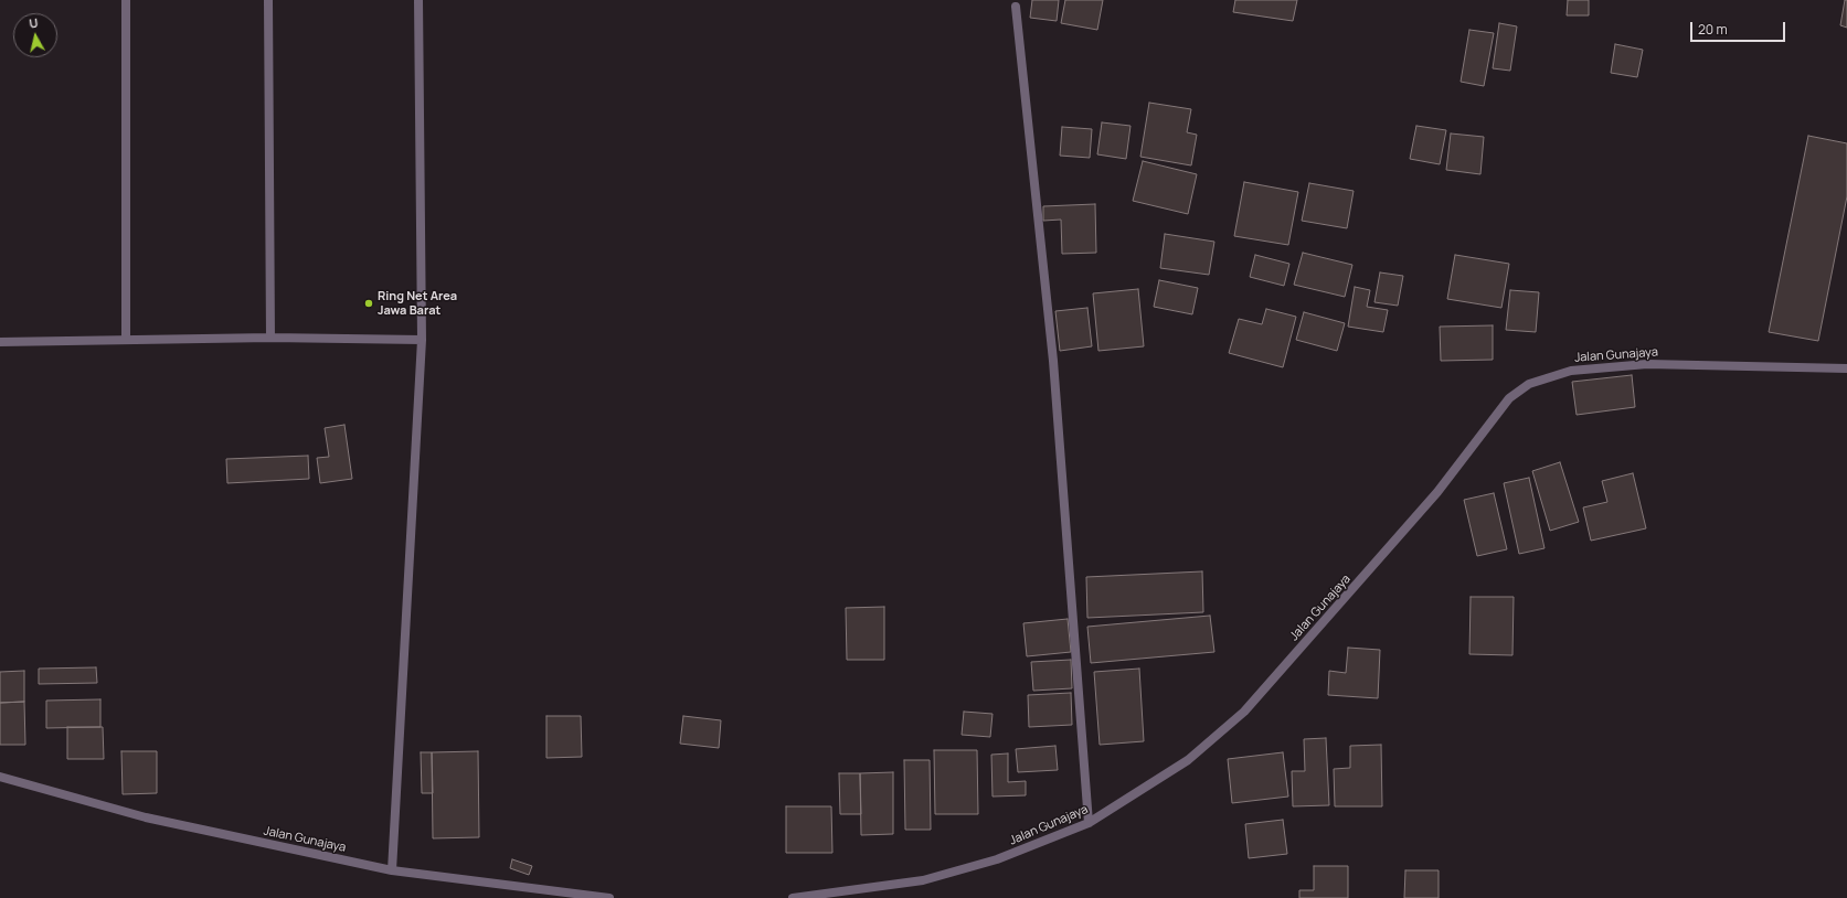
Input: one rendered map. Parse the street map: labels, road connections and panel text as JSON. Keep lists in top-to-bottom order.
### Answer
{
  "streets": {
    "street": ["Jalan Gunajaya"]
  },
  "places": ["Ring Net Area Jawa Barat"],
  "scale_bar": "20 m",
  "north": "top"
}
